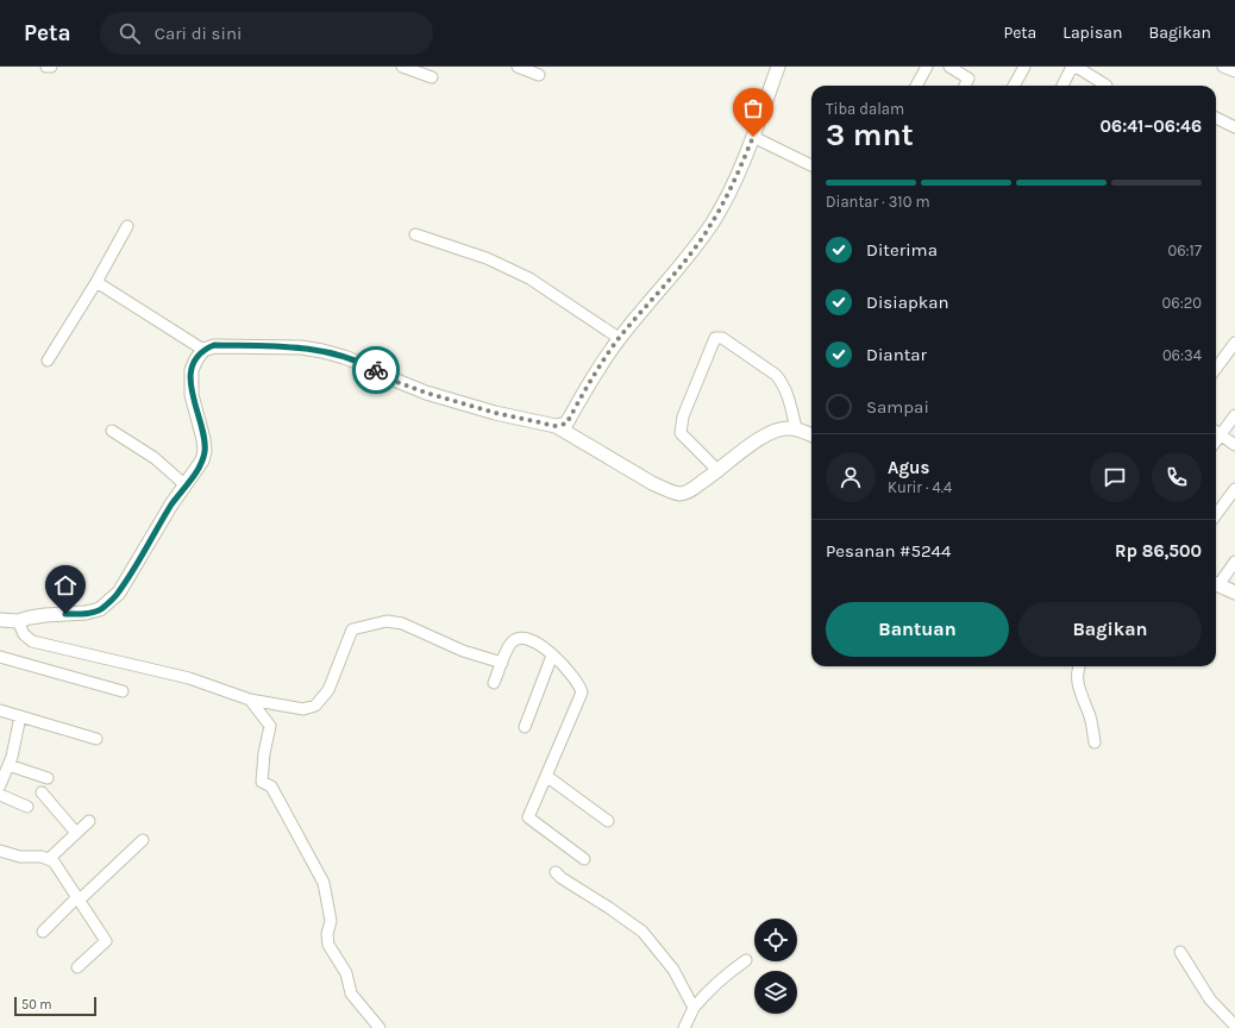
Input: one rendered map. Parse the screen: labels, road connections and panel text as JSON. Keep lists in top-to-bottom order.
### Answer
{
  "scale_bar": "50 m",
  "page": {
    "header": "Peta",
    "search": "Cari di sini",
    "nav": ["Peta", "Lapisan", "Bagikan"],
    "heading": ["3 mnt", "Tiba dalam", "06:41–06:46"],
    "panel": [
      "Agus",
      "Kurir · 4.4",
      "Pesanan #5244",
      "Rp 86,500"
    ],
    "bar": "Diantar · 310 m",
    "list": [
      ["Diterima", "06:17"],
      ["Disiapkan", "06:20"],
      ["Diantar", "06:34"],
      "Sampai"
    ],
    "buttons": ["Bantuan", "Bagikan"],
    "scale": "50 m"
  }
}
